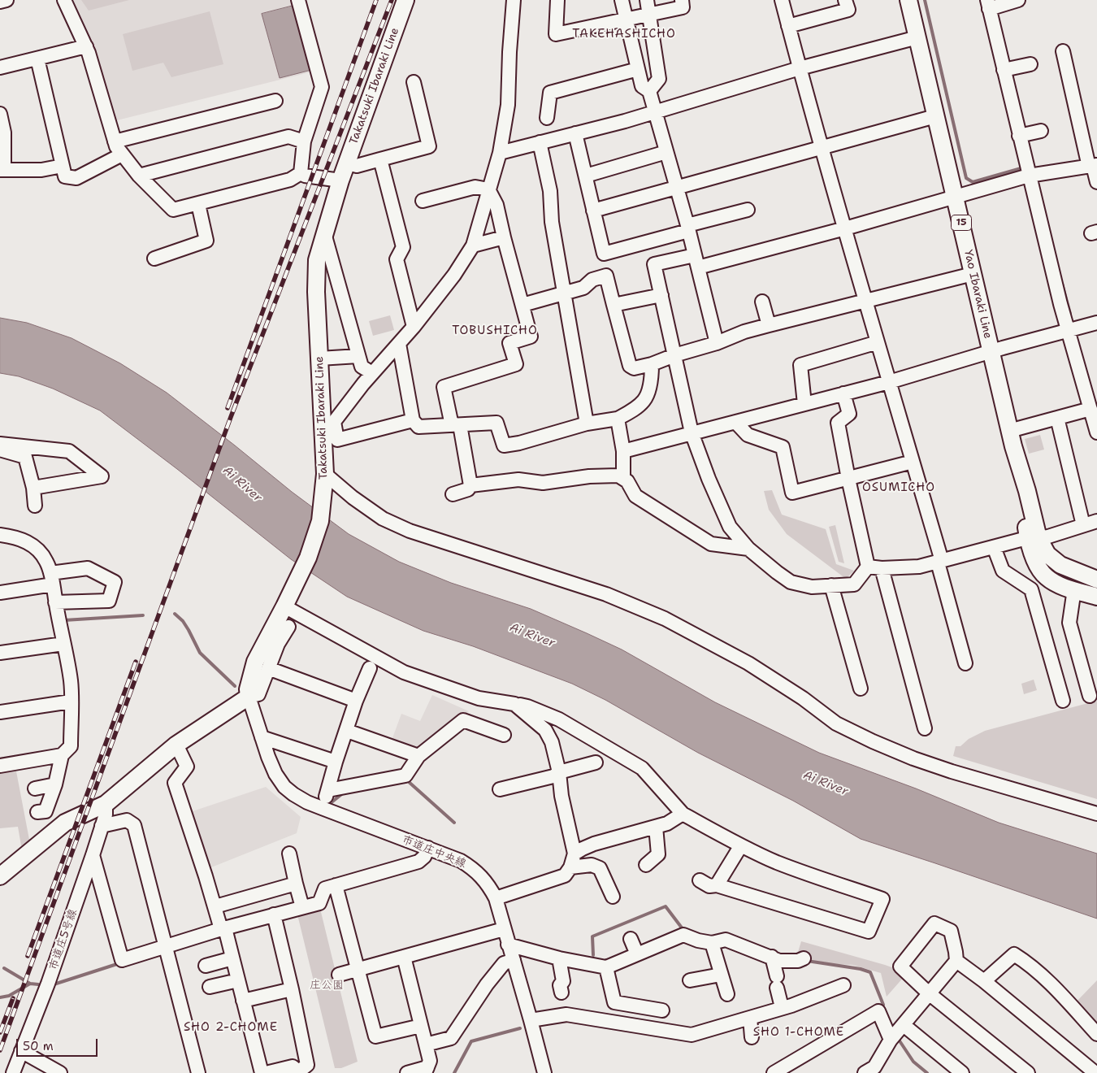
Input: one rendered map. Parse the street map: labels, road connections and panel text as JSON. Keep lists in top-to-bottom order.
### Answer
{
  "streets": {
    "main road": ["Takatsuki Ibaraki Line", "15", "Yao Ibaraki Line"],
    "street": ["市道庄中央線", "市道庄5号線"]
  },
  "crossings": [
    ["Takatsuki Ibaraki Line", "市道庄中央線"]
  ],
  "districts": [
    "TAKEHASHICHO",
    "TOBUSHICHO",
    "OSUMICHO",
    "SHO 2-CHOME",
    "SHO 1-CHOME"
  ],
  "water": ["Ai River"],
  "parks": ["庄公園"],
  "scale_bar": "50 m"
}
